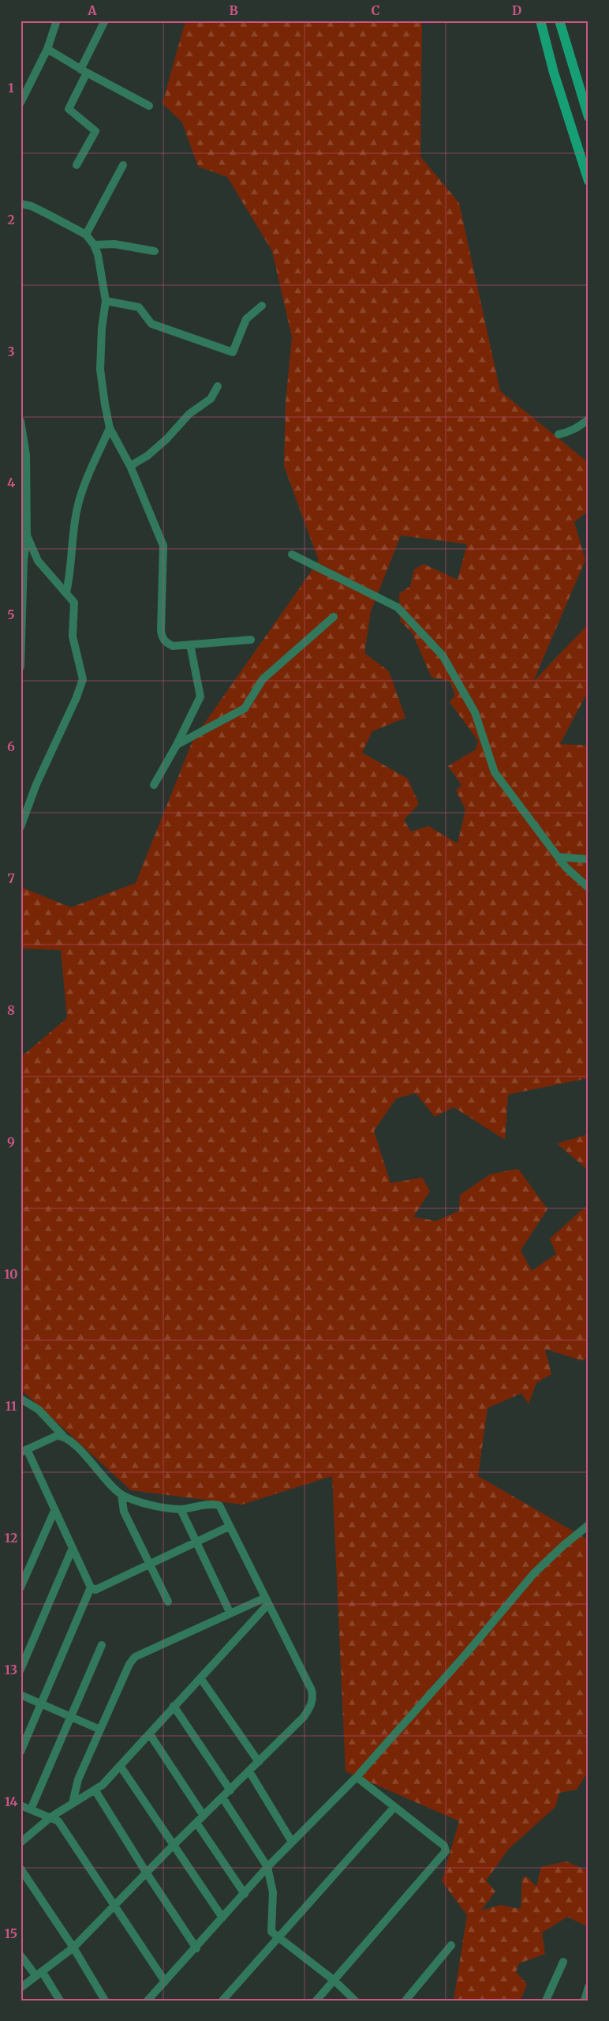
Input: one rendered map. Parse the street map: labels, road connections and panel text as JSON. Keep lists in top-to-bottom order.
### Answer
{
  "grid": {
    "columns": [
      "A",
      "B",
      "C",
      "D"
    ],
    "rows": [
      "1",
      "2",
      "3",
      "4",
      "5",
      "6",
      "7",
      "8",
      "9",
      "10",
      "11",
      "12",
      "13",
      "14",
      "15"
    ]
  }
}
